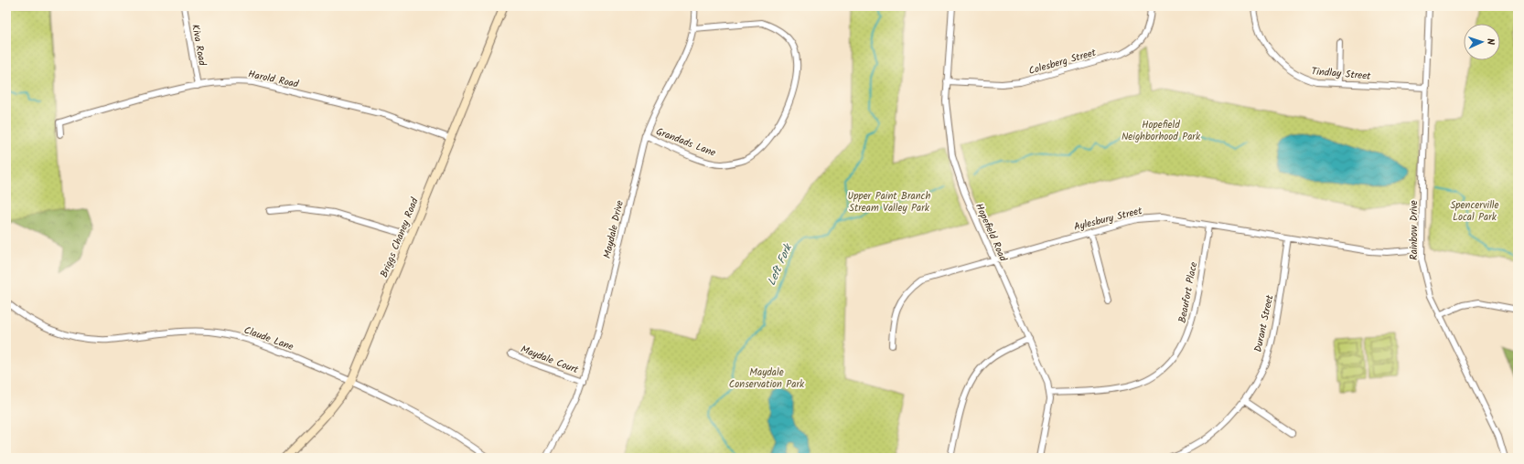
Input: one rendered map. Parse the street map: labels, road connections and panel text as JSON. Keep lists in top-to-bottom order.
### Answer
{
  "streets": {
    "main road": ["Briggs Chaney Road"],
    "street": [
      "Kiva Road",
      "Colesberg Street",
      "Tindlay Street",
      "Harold Road",
      "Grandads Lane",
      "Aylesbury Street",
      "Maydale Drive",
      "Rainbow Drive",
      "Hopefield Road",
      "Beaufort Place",
      "Durant Street",
      "Claude Lane",
      "Maydale Court"
    ]
  },
  "crossings": [
    ["Kiva Road", "Harold Road"],
    ["Colesberg Street", "Hopefield Road"],
    ["Tindlay Street", "Rainbow Drive"],
    ["Harold Road", "Briggs Chaney Road"],
    ["Grandads Lane", "Maydale Drive"],
    ["Aylesbury Street", "Rainbow Drive"],
    ["Aylesbury Street", "Hopefield Road"],
    ["Aylesbury Street", "Beaufort Place"],
    ["Aylesbury Street", "Durant Street"],
    ["Maydale Drive", "Maydale Court"],
    ["Hopefield Road", "Beaufort Place"],
    ["Briggs Chaney Road", "Claude Lane"]
  ],
  "water": ["Left Fork"],
  "parks": [
    "Hopefield Neighborhood Park",
    "Upper Paint Branch Stream Valley Park",
    "Spencerville Local Park",
    "Maydale Conservation Park"
  ],
  "north": "right"
}
